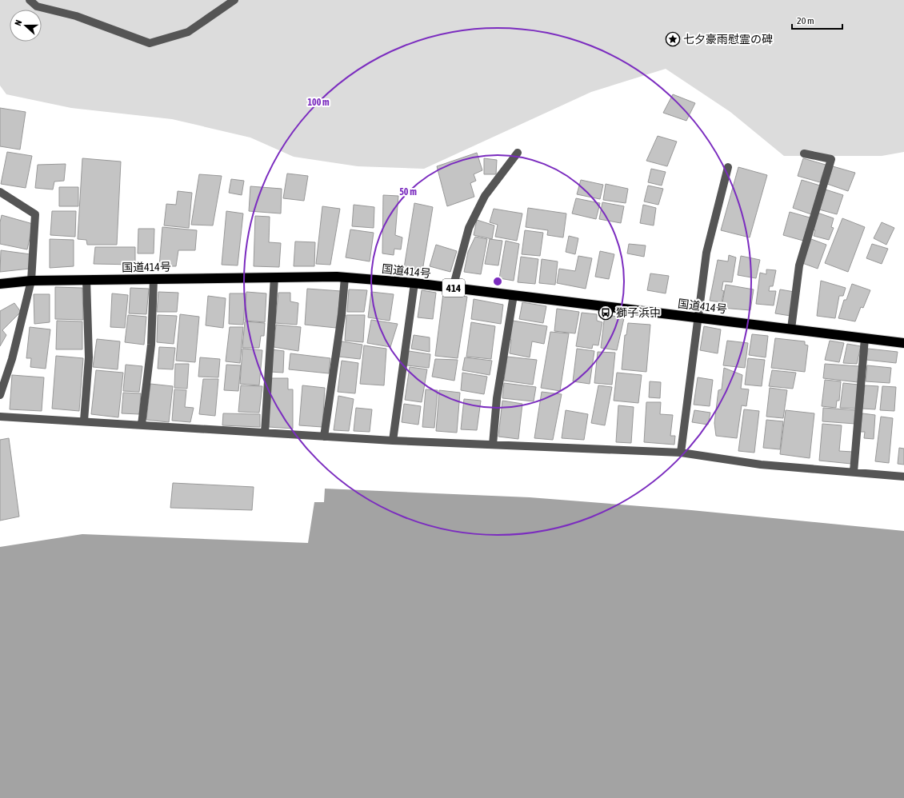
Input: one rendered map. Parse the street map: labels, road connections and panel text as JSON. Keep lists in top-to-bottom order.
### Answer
{
  "streets": {
    "highway": ["国道414号", "414"]
  },
  "places": {
    "place": ["七夕豪雨慰霊の碑"],
    "bus stop": ["獅子浜中"]
  },
  "scale_bar": "20 m",
  "north": "left",
  "rings": ["100 m", "50 m"]
}
